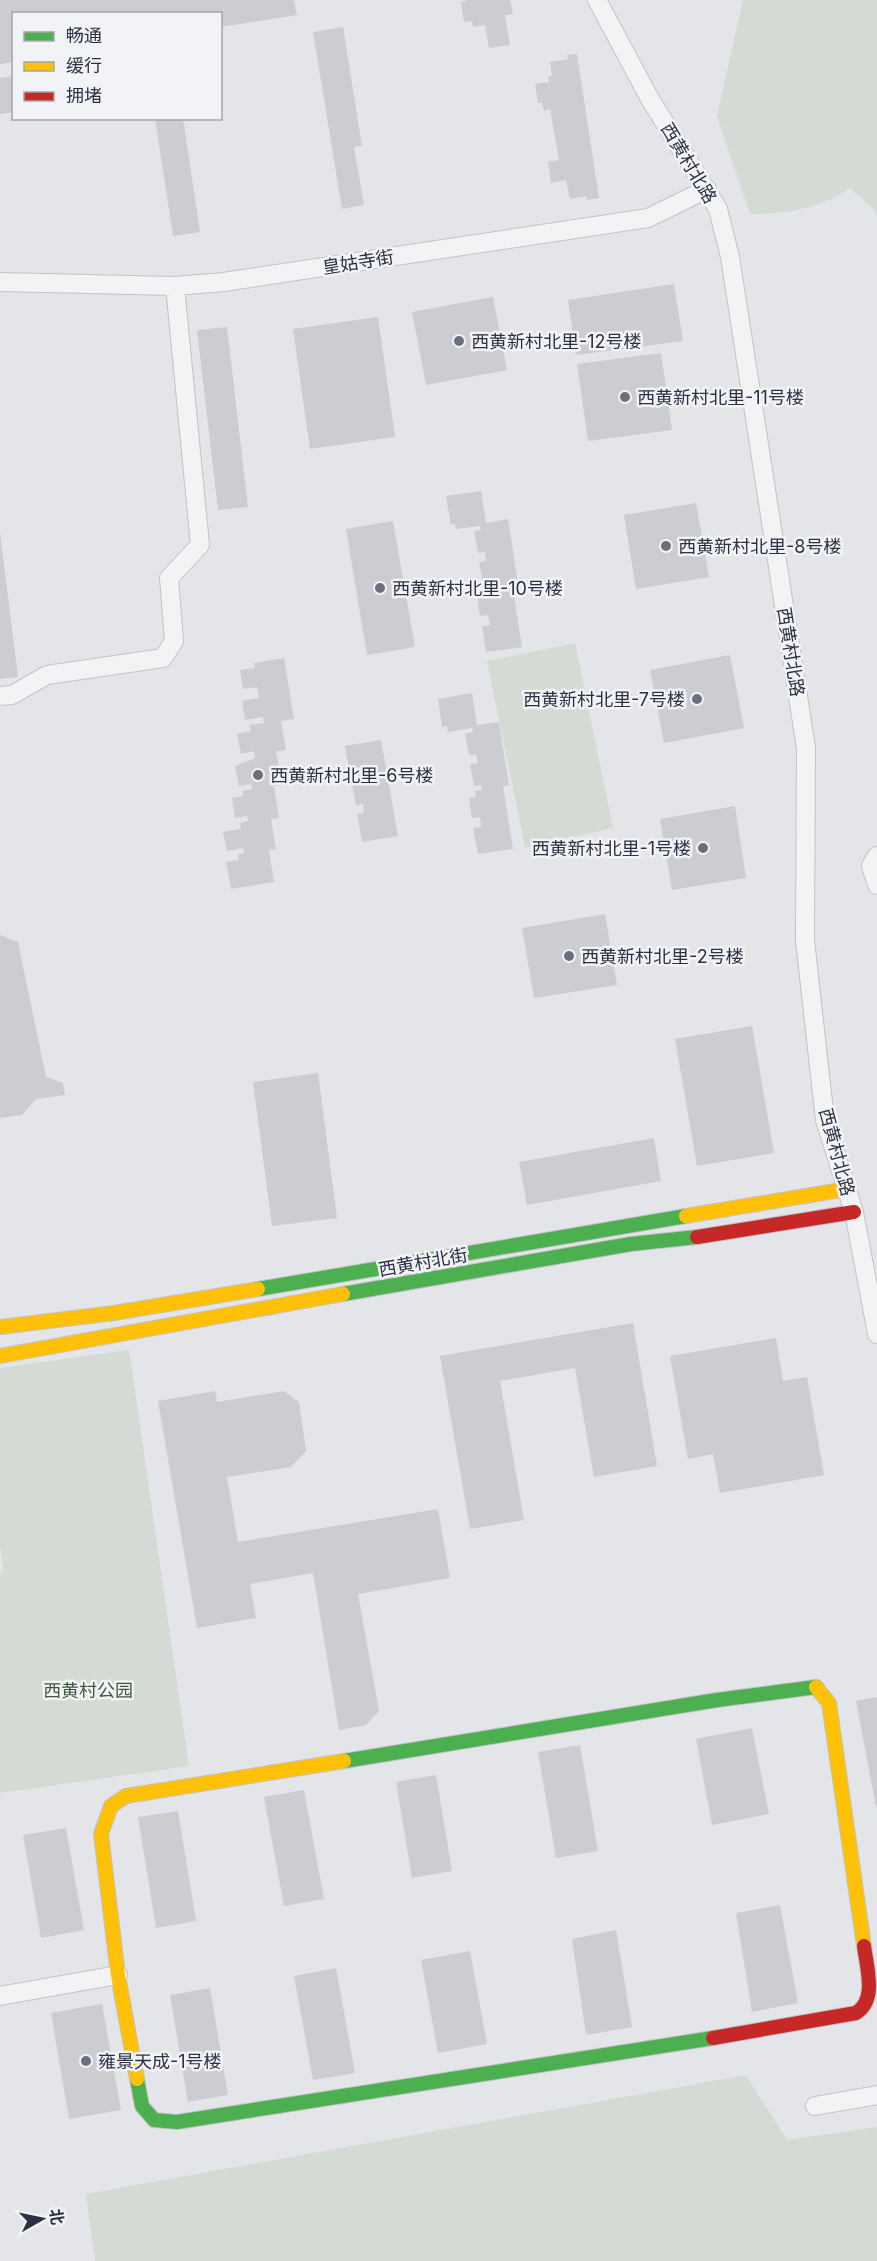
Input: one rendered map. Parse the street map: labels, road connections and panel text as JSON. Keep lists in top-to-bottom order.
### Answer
{
  "streets": {
    "street": ["西黄村北路", "皇姑寺街", "西黄村北街"]
  },
  "crossings": [
    ["西黄村北路", "皇姑寺街"],
    ["西黄村北路", "西黄村北街"]
  ],
  "parks": ["西黄村公园"],
  "places": [
    "西黄新村北里-12号楼",
    "西黄新村北里-11号楼",
    "西黄新村北里-8号楼",
    "西黄新村北里-10号楼",
    "西黄新村北里-7号楼",
    "西黄新村北里-6号楼",
    "西黄新村北里-1号楼",
    "西黄新村北里-2号楼",
    "雍景天成-1号楼"
  ],
  "legend": ["畅通", "缓行", "拥堵"],
  "north": "right"
}
